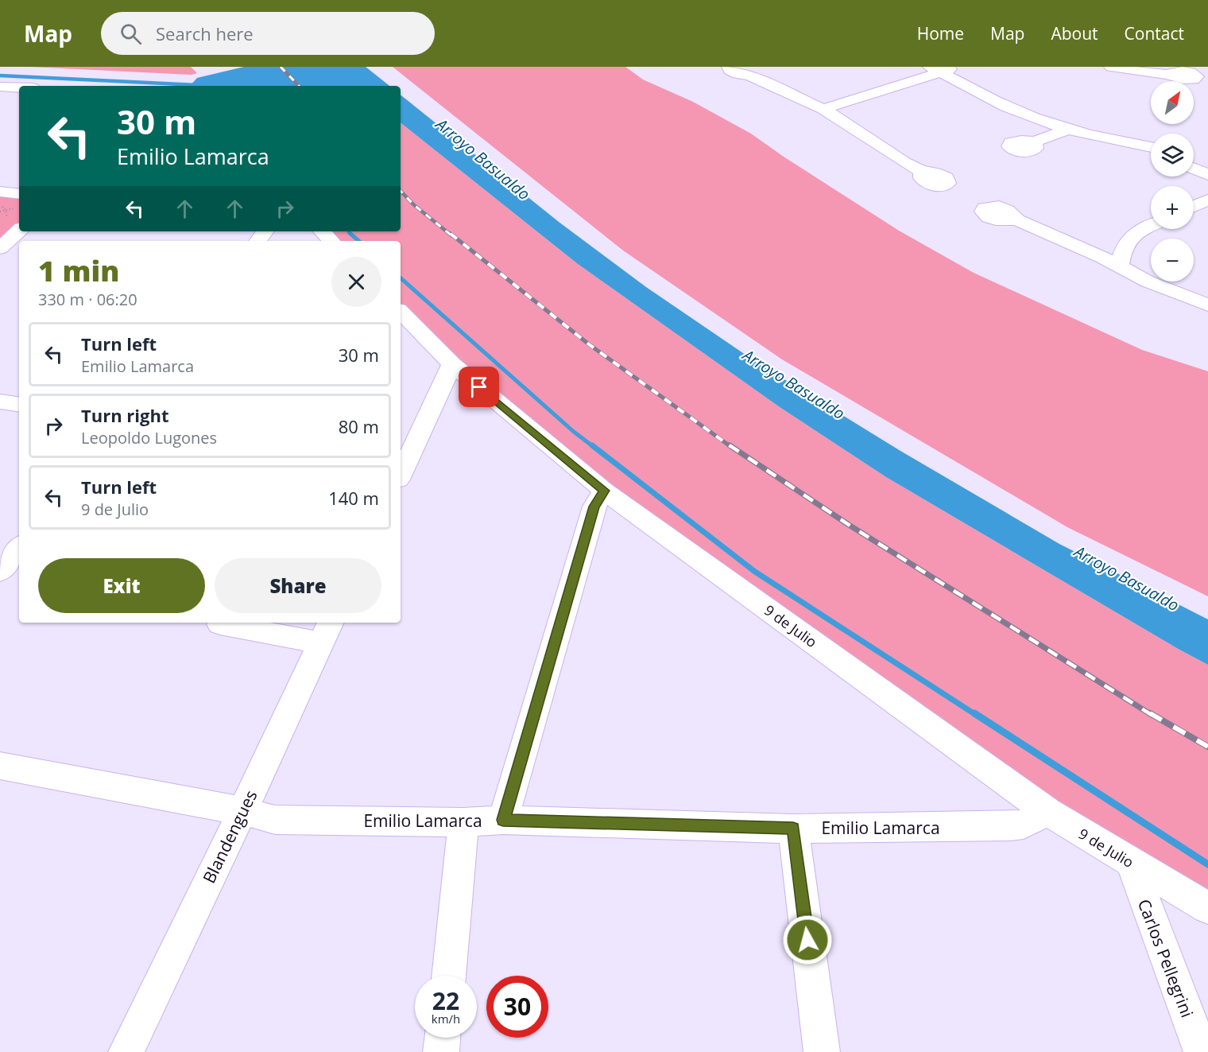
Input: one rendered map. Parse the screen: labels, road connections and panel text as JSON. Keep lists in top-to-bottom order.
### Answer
{
  "streets": {
    "street": [
      "9 de Julio",
      "Emilio Lamarca",
      "Blandengues",
      "Carlos Pellegrini"
    ]
  },
  "crossings": [
    ["9 de Julio", "Emilio Lamarca"],
    ["9 de Julio", "Carlos Pellegrini"],
    ["Emilio Lamarca", "Blandengues"]
  ],
  "water": ["Arroyo Basualdo"],
  "north": "top right",
  "page": {
    "header": "Map",
    "search": "Search here",
    "nav": [
      "Home",
      "Map",
      "About",
      "Contact"
    ],
    "map_buttons": ["+", "−"],
    "turn": ["30 m", "Emilio Lamarca"],
    "heading": ["1 min", "330 m · 06:20"],
    "list": [
      {
        "name": "Turn left",
        "note": "Emilio Lamarca",
        "value": "30 m"
      },
      {
        "name": "Turn right",
        "note": "Leopoldo Lugones",
        "value": "80 m"
      },
      {
        "name": "Turn left",
        "note": "9 de Julio",
        "value": "140 m"
      }
    ],
    "buttons": ["Exit", "Share"],
    "speed": "22 km/h",
    "limit": "30"
  }
}
